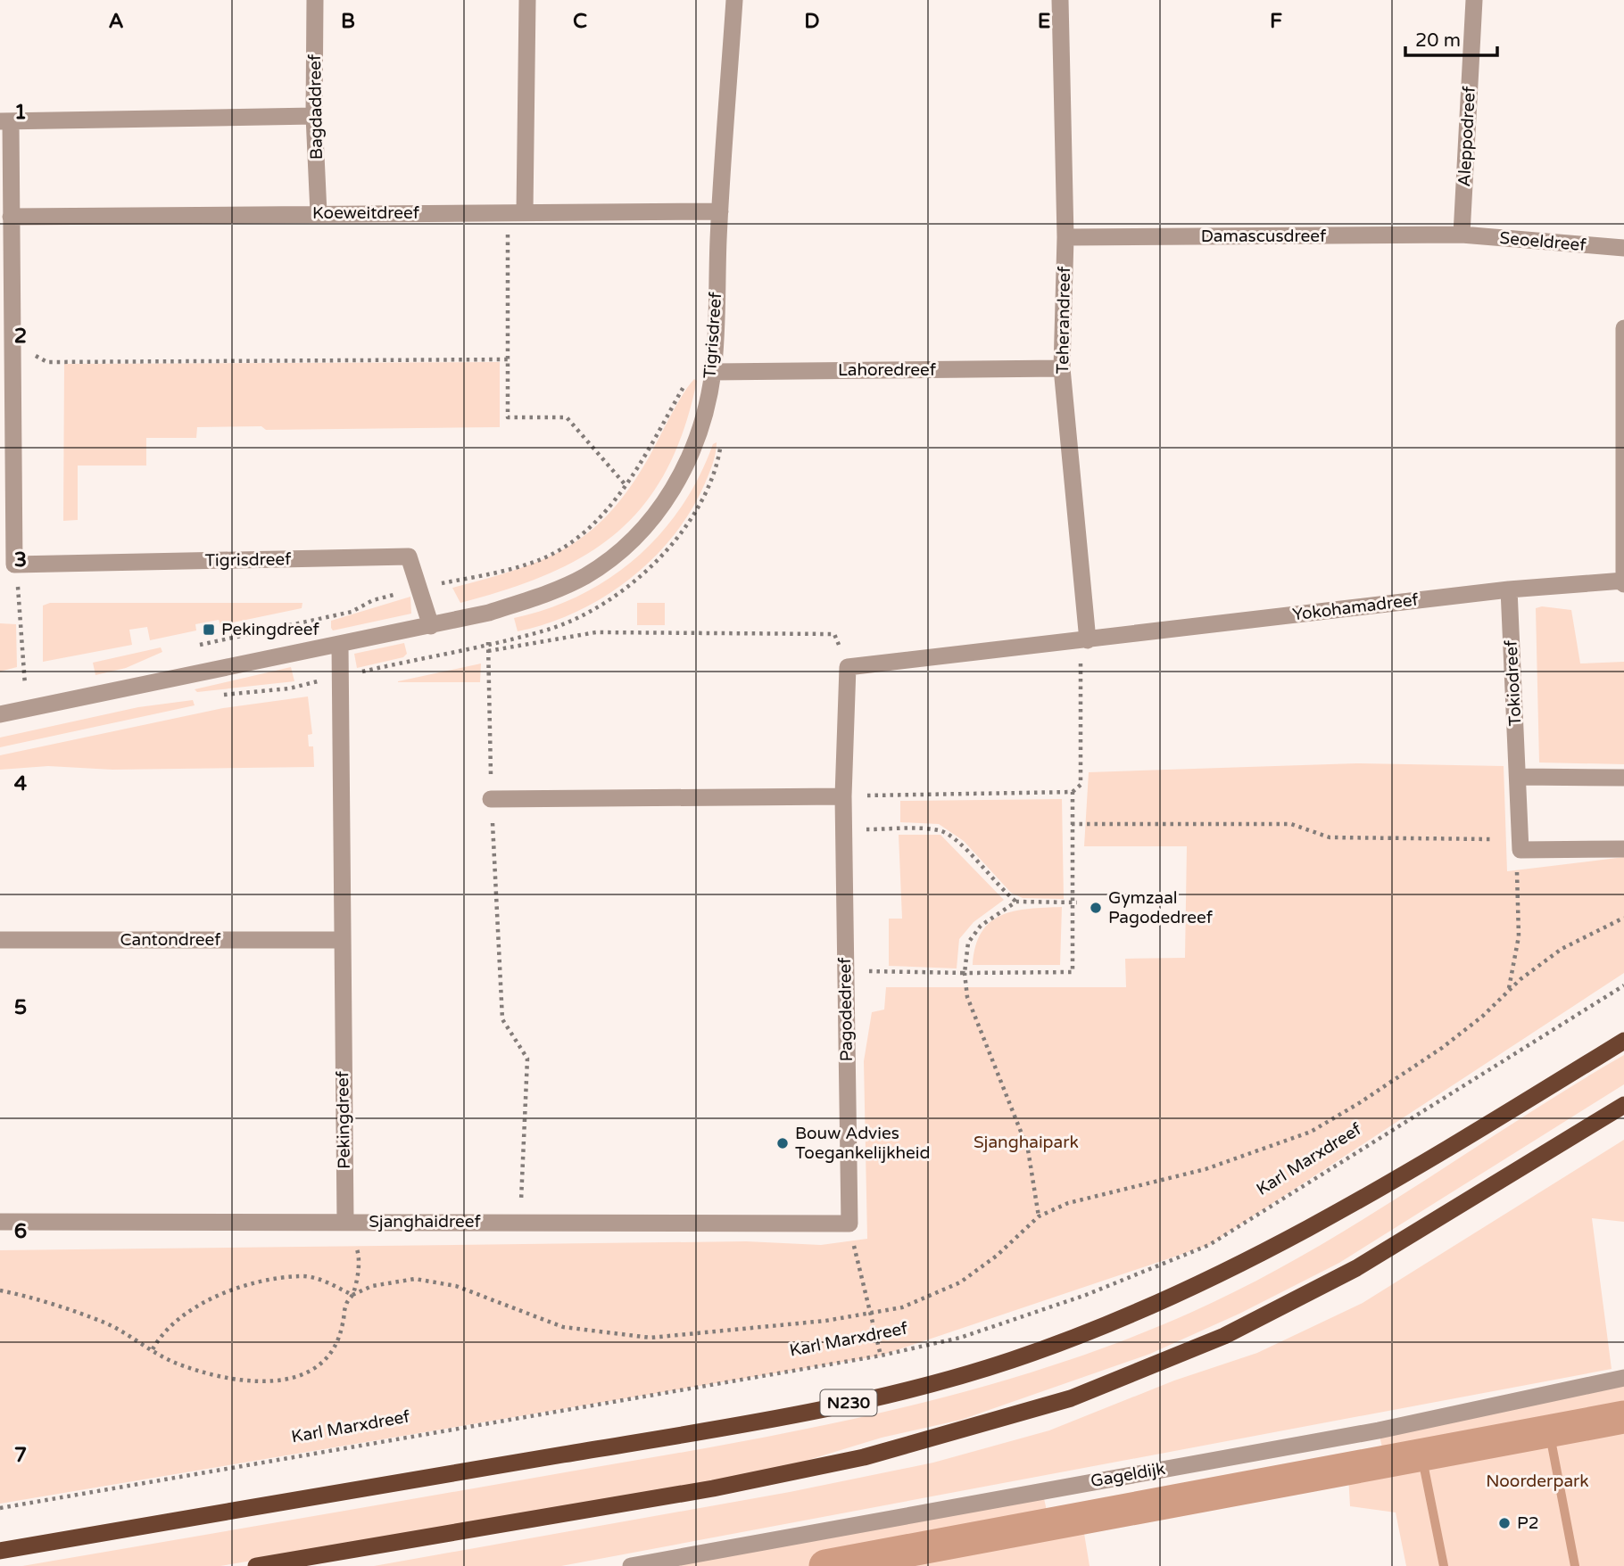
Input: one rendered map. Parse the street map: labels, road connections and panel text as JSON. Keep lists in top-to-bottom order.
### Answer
{
  "streets": {
    "highway": ["N230"],
    "street": [
      "Bagdaddreef",
      "Aleppodreef",
      "Koeweitdreef",
      "Damascusdreef",
      "Seoeldreef",
      "Teherandreef",
      "Tigrisdreef",
      "Lahoredreef",
      "Yokohamadreef",
      "Tokiodreef",
      "Cantondreef",
      "Pagodedreef",
      "Pekingdreef",
      "Sjanghaidreef",
      "Gageldijk"
    ],
    "path": ["Karl Marxdreef"]
  },
  "crossings": [
    ["Bagdaddreef", "Koeweitdreef"],
    ["Aleppodreef", "Damascusdreef"],
    ["Aleppodreef", "Seoeldreef"],
    ["Koeweitdreef", "Tigrisdreef"],
    ["Damascusdreef", "Seoeldreef"],
    ["Damascusdreef", "Teherandreef"],
    ["Teherandreef", "Lahoredreef"],
    ["Teherandreef", "Yokohamadreef"],
    ["Tigrisdreef", "Lahoredreef"],
    ["Tigrisdreef", "Pekingdreef"],
    ["Yokohamadreef", "Tokiodreef"],
    ["Cantondreef", "Pekingdreef"],
    ["Pagodedreef", "Sjanghaidreef"],
    ["Pekingdreef", "Sjanghaidreef"]
  ],
  "parks": ["Sjanghaipark", "Noorderpark"],
  "places": {
    "transit": ["Pekingdreef"],
    "other": ["Gymzaal Pagodedreef", "Bouw Advies Toegankelijkheid", "P2"]
  },
  "scale_bar": "20 m",
  "grid": {
    "columns": [
      "A",
      "B",
      "C",
      "D",
      "E",
      "F"
    ],
    "rows": [
      "1",
      "2",
      "3",
      "4",
      "5",
      "6",
      "7"
    ]
  }
}
